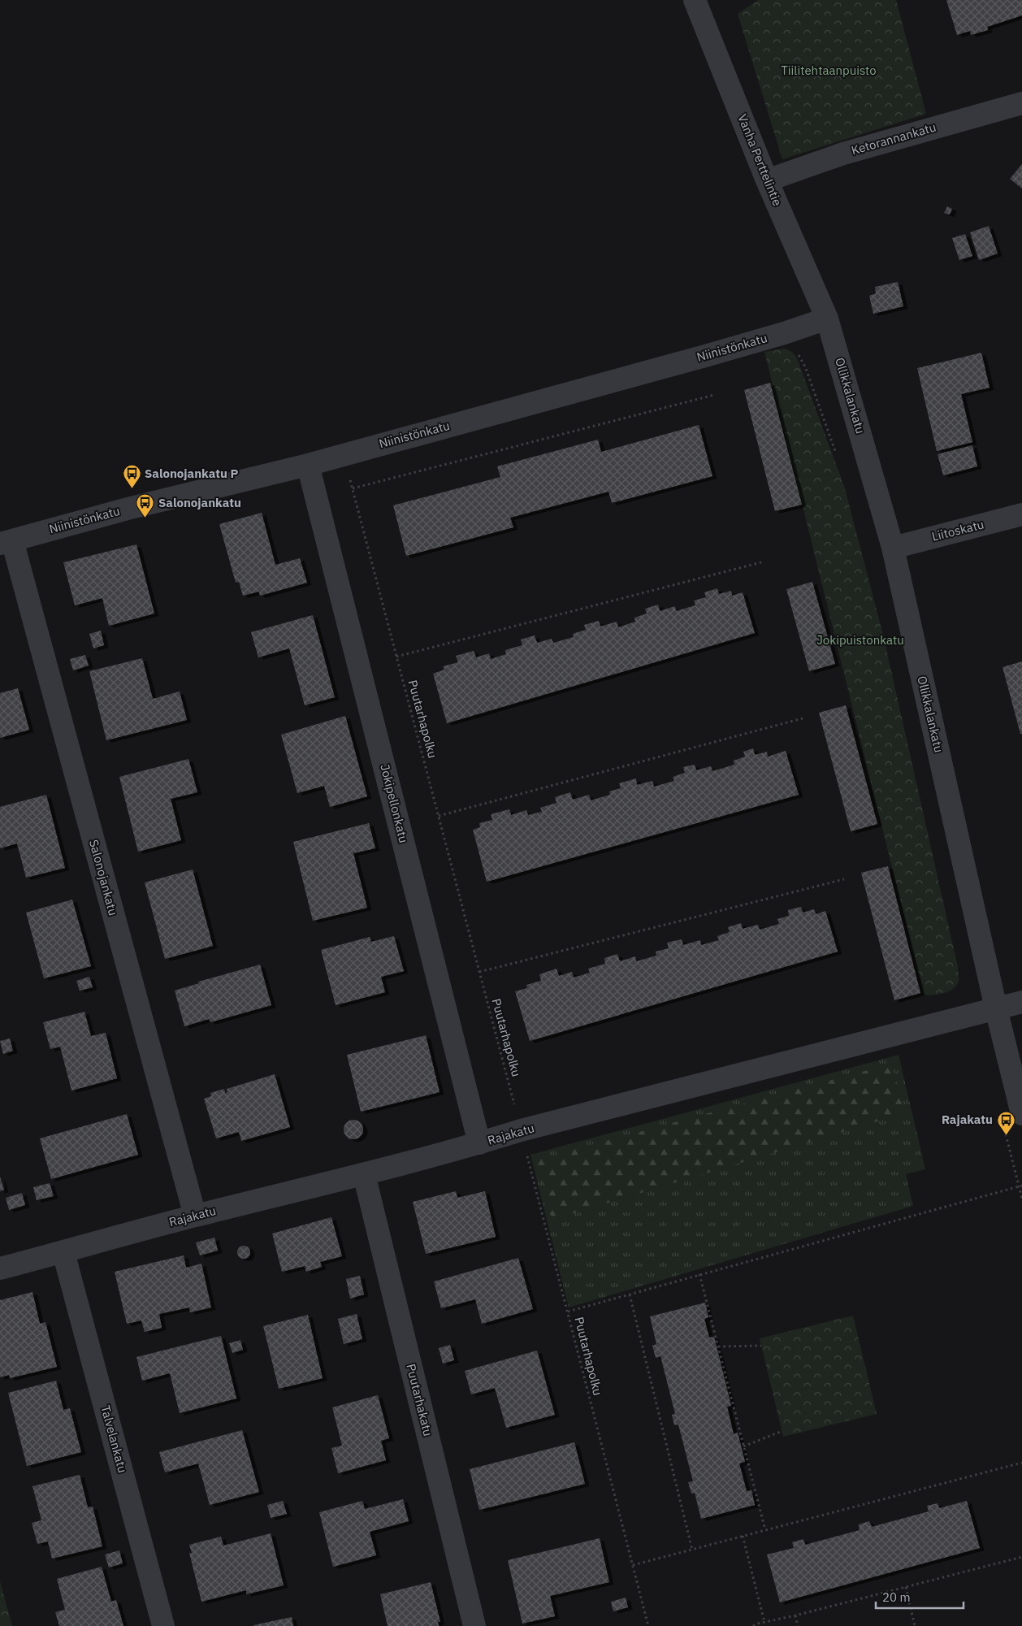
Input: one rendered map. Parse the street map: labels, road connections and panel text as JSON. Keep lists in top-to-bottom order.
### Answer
{
  "streets": {
    "street": [
      "Ketorannankatu",
      "Vanha Perttelintie",
      "Niinistönkatu",
      "Ollikkalankatu",
      "Liitoskatu",
      "Jokipellonkatu",
      "Salonojankatu",
      "Rajakatu",
      "Puutarhakatu",
      "Talvelankatu"
    ],
    "path": ["Puutarhapolku"]
  },
  "crossings": [
    ["Ketorannankatu", "Vanha Perttelintie"],
    ["Vanha Perttelintie", "Niinistönkatu"],
    ["Vanha Perttelintie", "Ollikkalankatu"],
    ["Niinistönkatu", "Ollikkalankatu"],
    ["Niinistönkatu", "Puutarhapolku"],
    ["Niinistönkatu", "Jokipellonkatu"],
    ["Niinistönkatu", "Salonojankatu"],
    ["Ollikkalankatu", "Liitoskatu"],
    ["Ollikkalankatu", "Rajakatu"],
    ["Puutarhapolku", "Rajakatu"],
    ["Jokipellonkatu", "Rajakatu"],
    ["Salonojankatu", "Rajakatu"],
    ["Rajakatu", "Puutarhakatu"],
    ["Rajakatu", "Talvelankatu"]
  ],
  "parks": ["Tiilitehtaanpuisto", "Jokipuistonkatu"],
  "places": {
    "bus stop": ["Salonojankatu P", "Salonojankatu", "Rajakatu"]
  },
  "scale_bar": "20 m"
}
